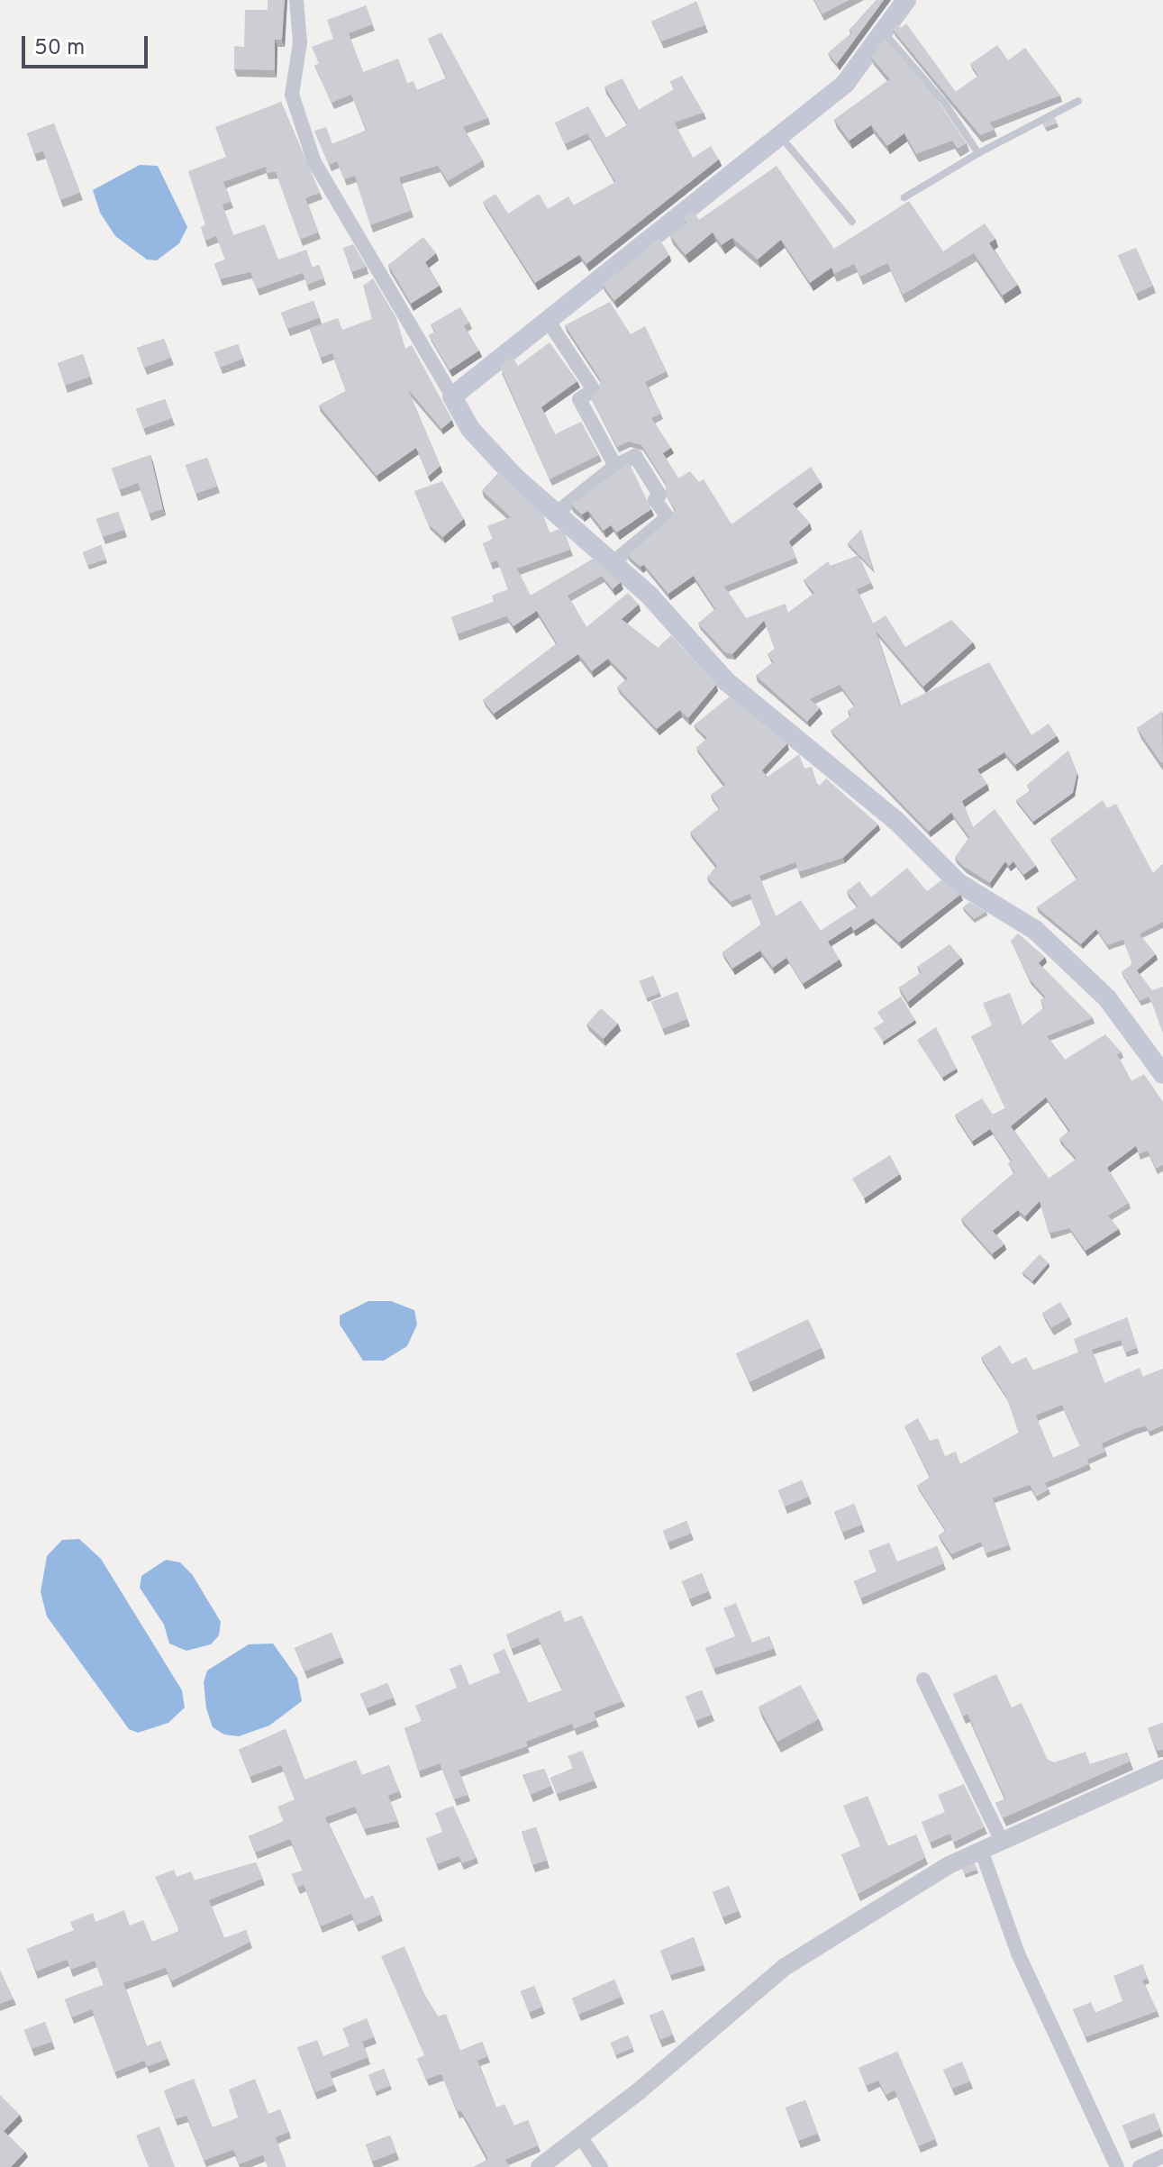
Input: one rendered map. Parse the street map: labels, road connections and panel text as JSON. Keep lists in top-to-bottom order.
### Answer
{
  "scale_bar": "50 m"
}
